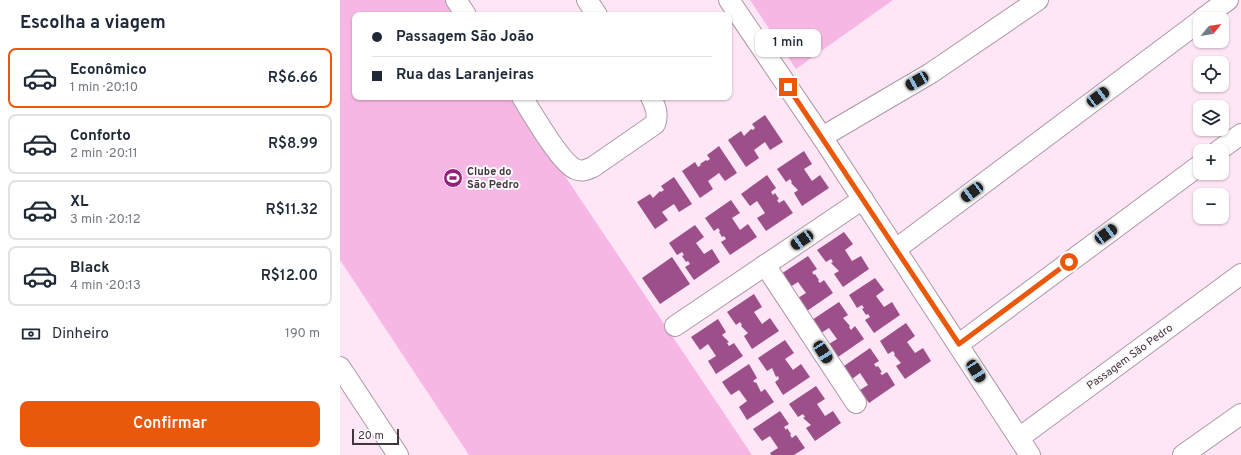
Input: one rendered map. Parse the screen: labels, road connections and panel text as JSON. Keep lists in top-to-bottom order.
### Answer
{
  "streets": {
    "street": ["Passagem São Pedro"]
  },
  "places": {
    "sports": ["Clube do São Pedro"]
  },
  "scale_bar": "20 m",
  "north": "top right",
  "page": {
    "heading": "Escolha a viagem",
    "map_buttons": ["+", "−"],
    "banner": ["Passagem São João", "Rua das Laranjeiras"],
    "bubble": "1 min",
    "list": [
      {
        "name": "Econômico",
        "note": "1 min · 20:10",
        "value": "R$6.66"
      },
      {
        "name": "Conforto",
        "note": "2 min · 20:11",
        "value": "R$8.99"
      },
      {
        "name": "XL",
        "note": "3 min · 20:12",
        "value": "R$11.32"
      },
      {
        "name": "Black",
        "note": "4 min · 20:13",
        "value": "R$12.00"
      }
    ],
    "pay": ["Dinheiro", "190 m"],
    "buttons": "Confirmar",
    "scale": "20 m"
  }
}
